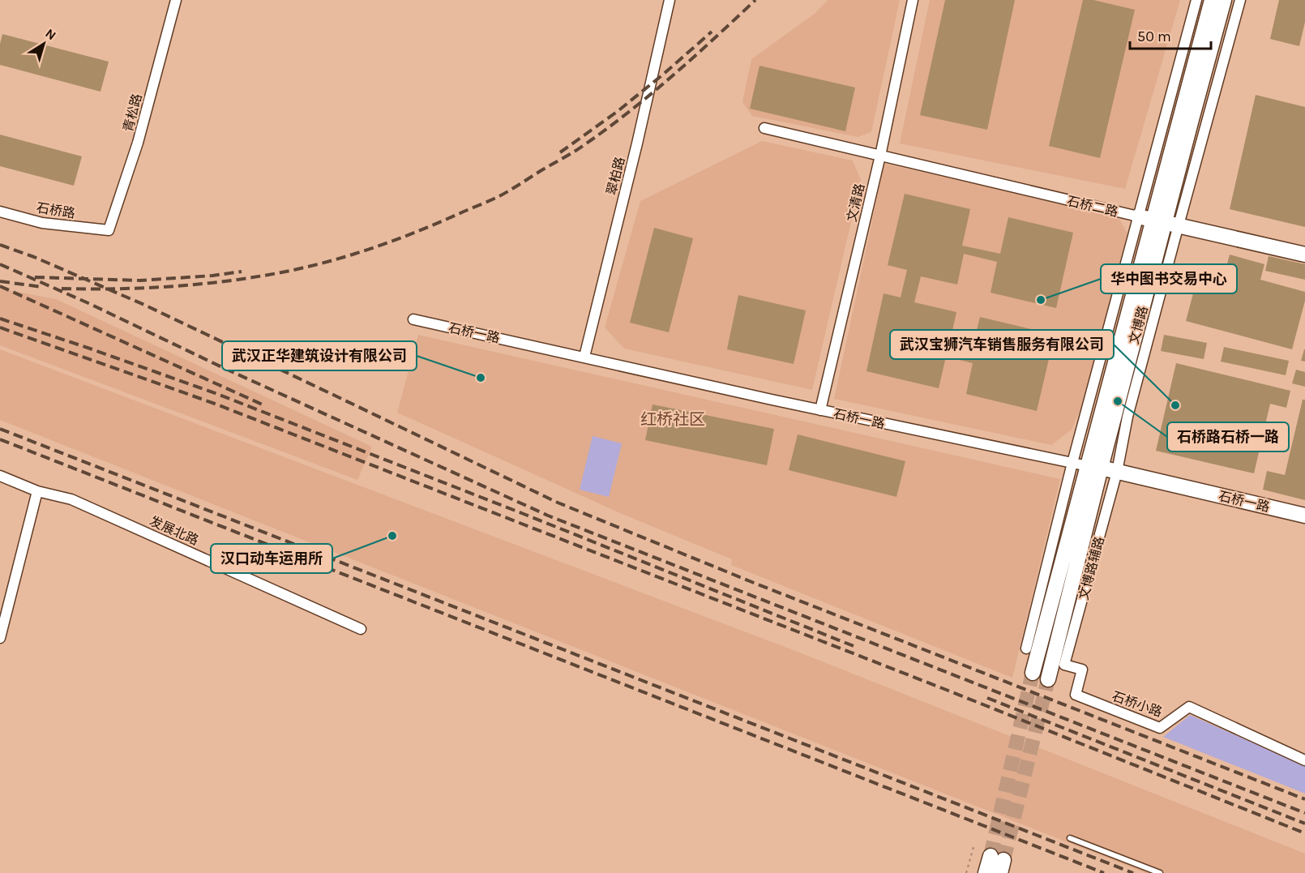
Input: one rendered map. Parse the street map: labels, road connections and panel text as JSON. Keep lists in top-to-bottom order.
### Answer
{
  "streets": {
    "main road": ["石桥二路", "文博路", "石桥一路"],
    "street": [
      "青松路",
      "翠柏路",
      "文清路",
      "石桥路",
      "发展北路",
      "文博路辅路",
      "石桥小路"
    ]
  },
  "crossings": [
    ["青松路", "石桥路"],
    ["翠柏路", "石桥一路"],
    ["文清路", "石桥二路"],
    ["文清路", "石桥一路"],
    ["石桥二路", "文博路"],
    ["石桥二路", "文博路辅路"],
    ["文博路", "石桥一路"],
    ["文博路", "文博路辅路"],
    ["石桥一路", "文博路辅路"],
    ["文博路辅路", "石桥小路"]
  ],
  "districts": ["红桥社区"],
  "places": [
    "华中图书交易中心",
    "武汉正华建筑设计有限公司",
    "石桥路石桥一路",
    "武汉宝狮汽车销售服务有限公司",
    "汉口动车运用所"
  ],
  "scale_bar": "50 m",
  "north": "top right"
}
